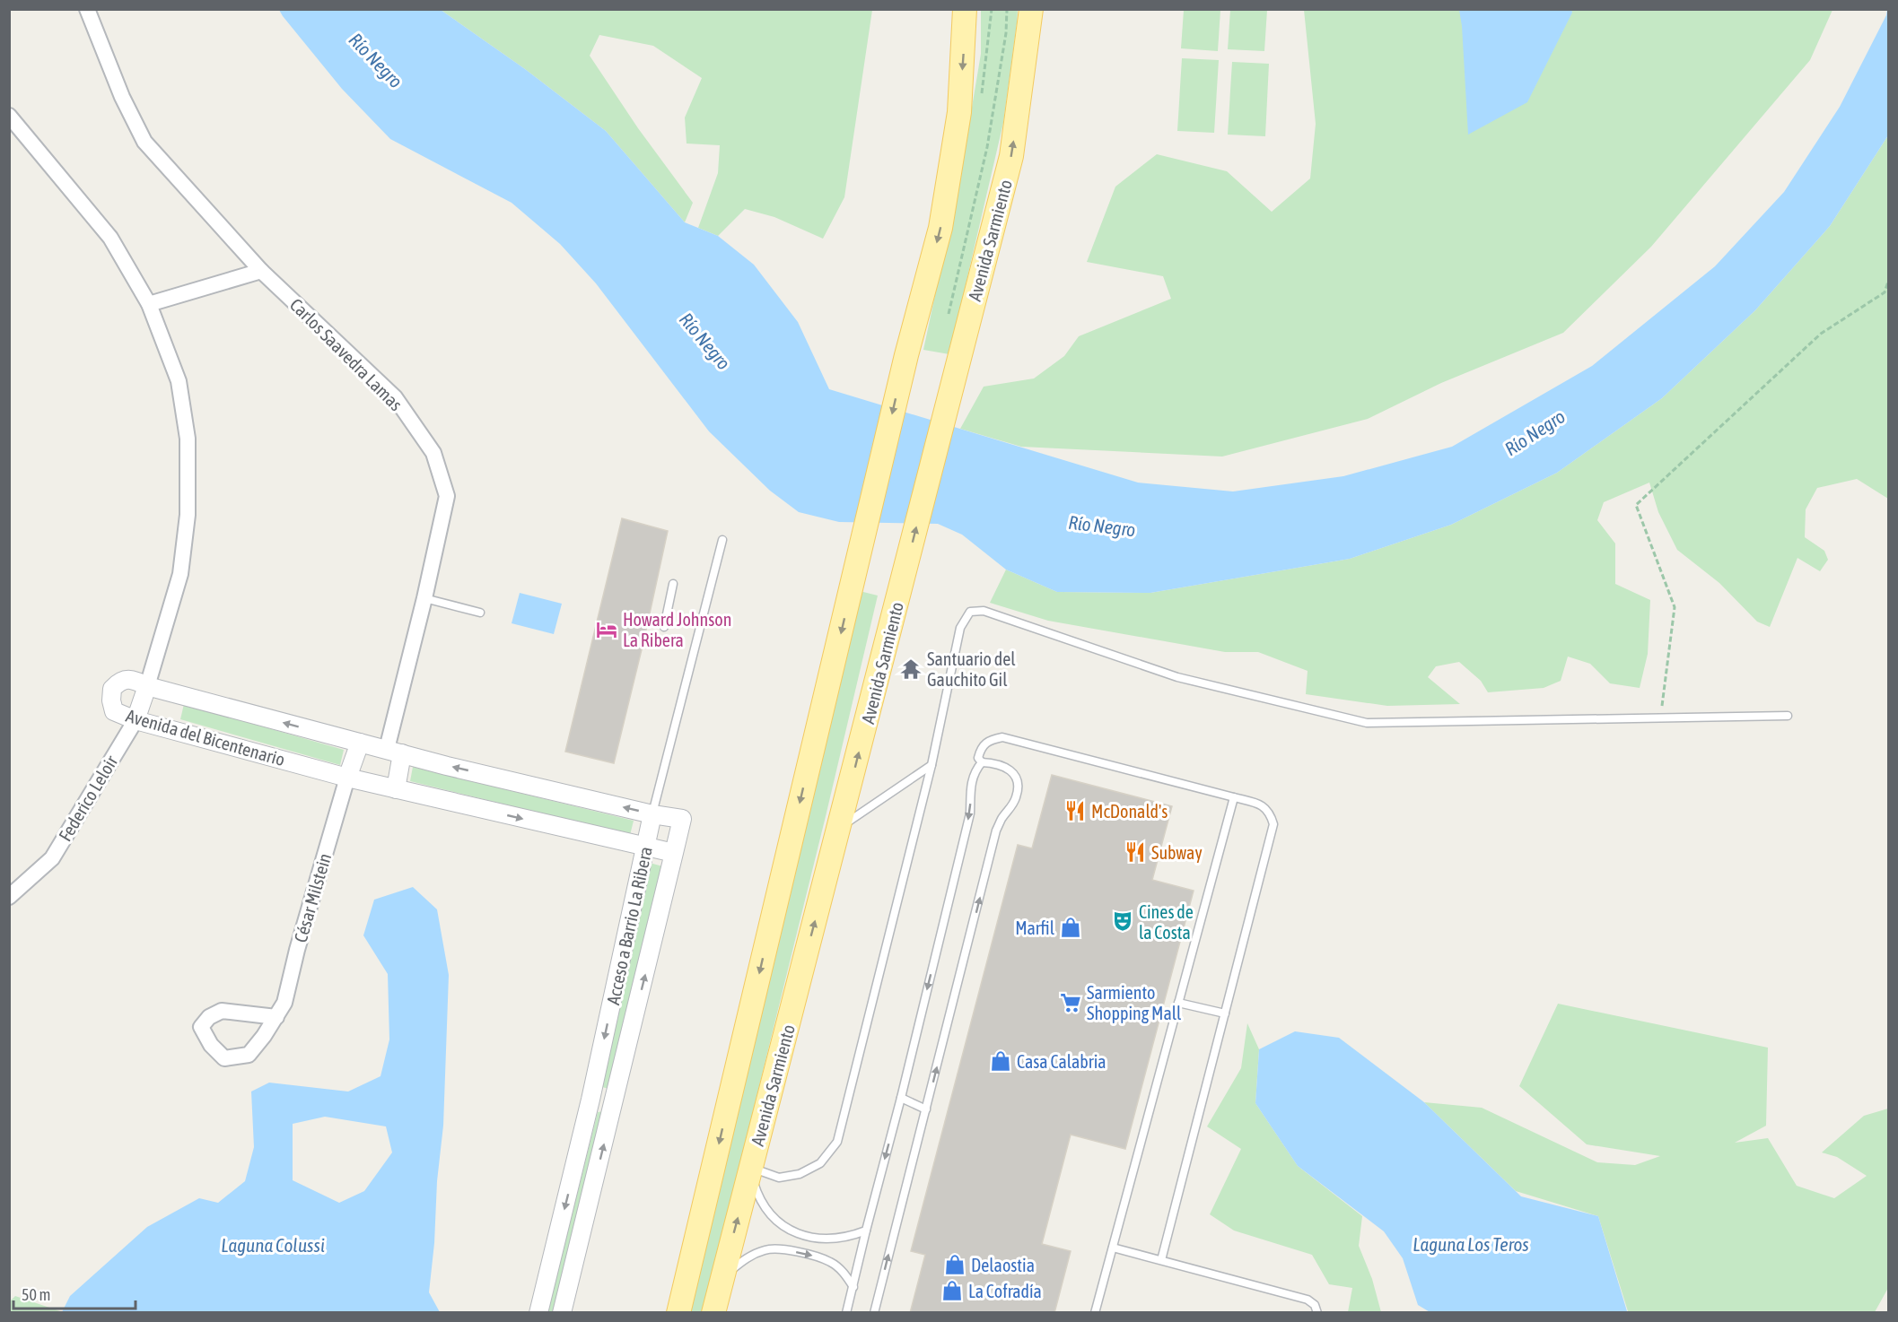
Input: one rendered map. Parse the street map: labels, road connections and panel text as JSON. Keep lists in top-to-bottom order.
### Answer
{
  "streets": {
    "main road": ["Avenida Sarmiento"],
    "street": [
      "Carlos Saavedra Lamas",
      "Avenida del Bicentenario",
      "Federico Leloir",
      "César Milstein",
      "Acceso a Barrio La Ribera"
    ]
  },
  "crossings": [
    ["Carlos Saavedra Lamas", "Avenida del Bicentenario"],
    ["Avenida del Bicentenario", "Federico Leloir"],
    ["Avenida del Bicentenario", "César Milstein"],
    ["Avenida del Bicentenario", "Acceso a Barrio La Ribera"]
  ],
  "one_way": ["Acceso a Barrio La Ribera"],
  "water": ["Río Negro", "Laguna Los Teros", "Laguna Colussi"],
  "places": {
    "hotel": ["Howard Johnson La Ribera"],
    "temple": ["Santuario del Gauchito Gil"],
    "restaurant": ["McDonald's", "Subway"],
    "theatre": ["Cines de la Costa"],
    "shop": [
      "Marfil",
      "Casa Calabria",
      "Delaostia",
      "La Cofradía"
    ],
    "supermarket": ["Sarmiento Shopping Mall"]
  },
  "scale_bar": "50 m"
}
